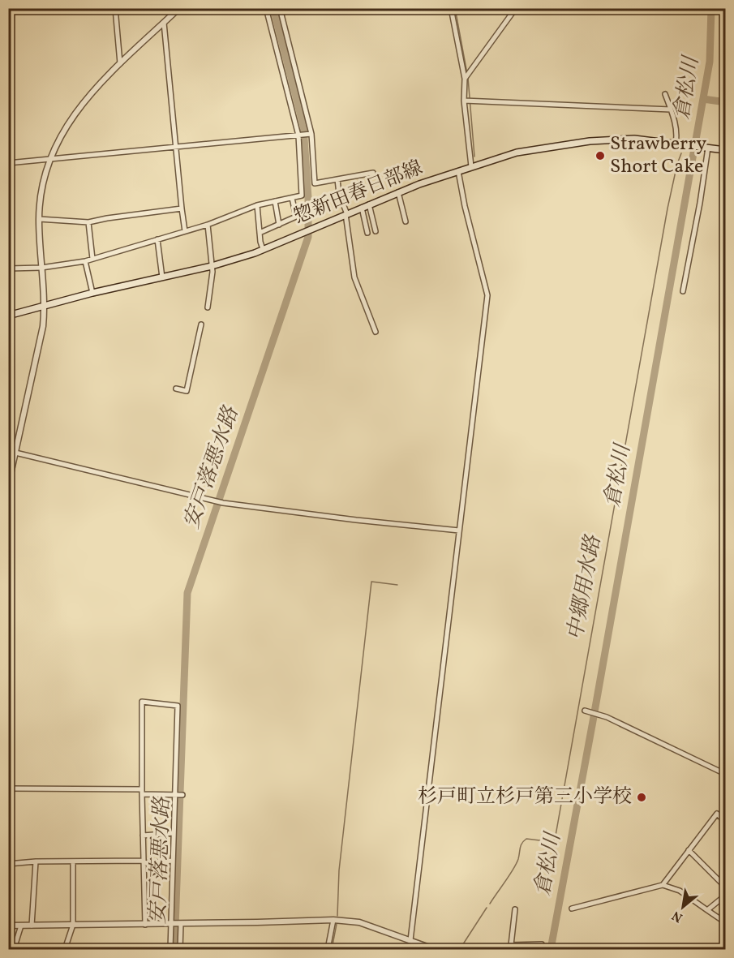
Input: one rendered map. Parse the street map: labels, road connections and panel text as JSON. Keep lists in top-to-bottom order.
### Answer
{
  "streets": {
    "main road": ["惣新田春日部線"]
  },
  "water": ["倉松川", "安戸落悪水路", "中郷用水路"],
  "places": ["Strawberry Short Cake", "杉戸町立杉戸第三小学校"],
  "north": "bottom left"
}
